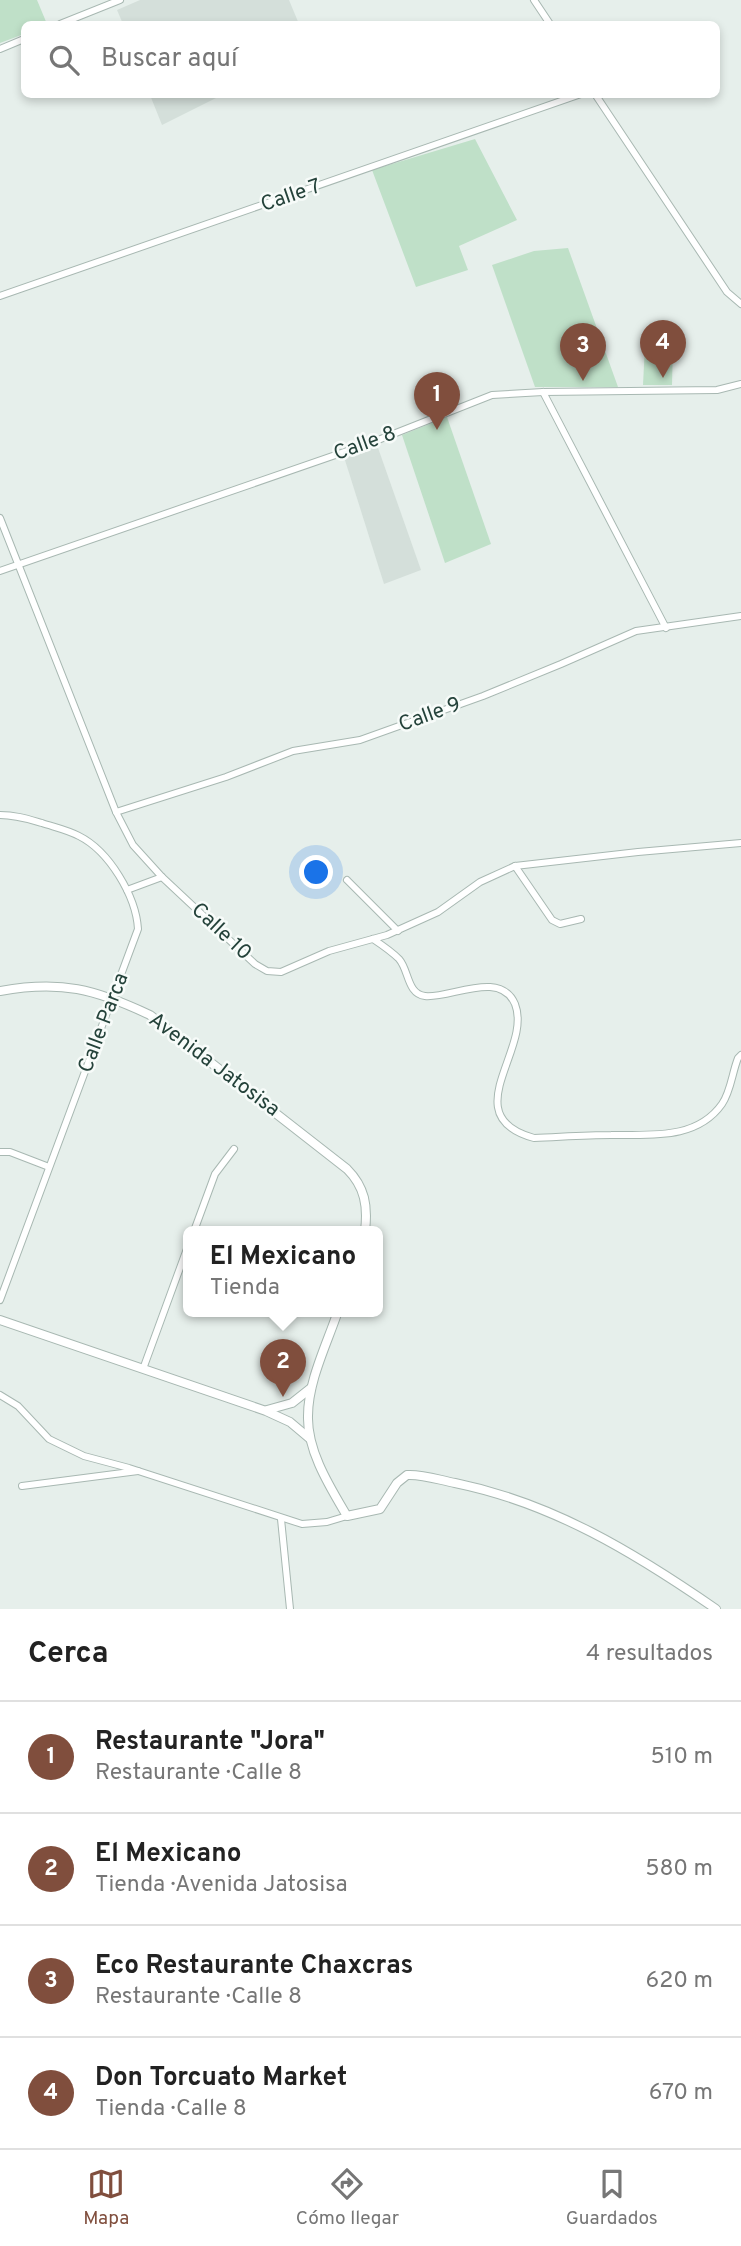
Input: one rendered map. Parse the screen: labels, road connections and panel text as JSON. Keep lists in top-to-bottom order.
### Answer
{
  "streets": {
    "street": [
      "Calle 7",
      "Calle 8",
      "Calle 9",
      "Calle 10",
      "Calle Parca",
      "Avenida Jatosisa"
    ]
  },
  "crossings": [
    ["Calle 8", "Calle 10"],
    ["Calle 9", "Calle 10"],
    ["Calle Parca", "Avenida Jatosisa"]
  ],
  "page": {
    "search": "Buscar aquí",
    "pins": [
      "4",
      "3",
      "1",
      "2"
    ],
    "popup": ["El Mexicano", "Tienda"],
    "heading": ["Cerca", "4 resultados"],
    "list": [
      {
        "mark": "1",
        "name": "Restaurante \"Jora\"",
        "note": "Restaurante · Calle 8",
        "value": "510 m"
      },
      {
        "mark": "2",
        "name": "El Mexicano",
        "note": "Tienda · Avenida Jatosisa",
        "value": "580 m"
      },
      {
        "mark": "3",
        "name": "Eco Restaurante Chaxcras",
        "note": "Restaurante · Calle 8",
        "value": "620 m"
      },
      {
        "mark": "4",
        "name": "Don Torcuato Market",
        "note": "Tienda · Calle 8",
        "value": "670 m"
      }
    ],
    "nav": ["Mapa", "Cómo llegar", "Guardados"]
  }
}
